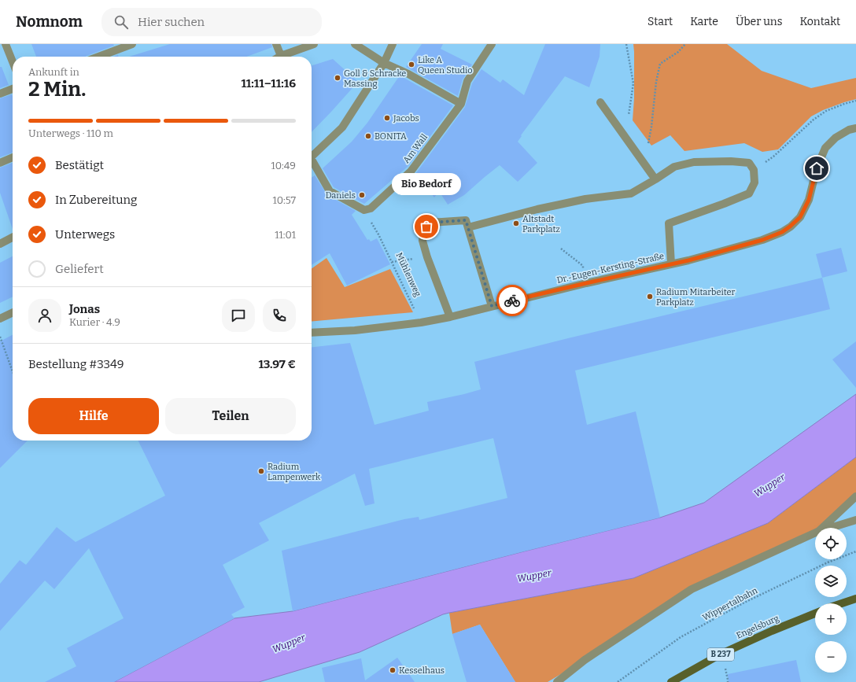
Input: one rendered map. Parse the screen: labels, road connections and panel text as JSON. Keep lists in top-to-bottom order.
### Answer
{
  "streets": {
    "main road": ["Engelsburg", "B 237"],
    "street": ["Am Wall", "Dr.-Eugen-Kersting-Straße"],
    "path": ["Mühlenweg", "Wippertalbahn"]
  },
  "crossings": [
    ["Dr.-Eugen-Kersting-Straße", "Mühlenweg"]
  ],
  "water": ["Wupper"],
  "places": [
    "Like A Queen Studio",
    "Goll & Schracke Massing",
    "Jacobs",
    "BONITA",
    "Daniels",
    "Altstadt Parkplatz",
    "Bio Bedorf",
    "Radium Mitarbeiter Parkplatz",
    "Radium Lampenwerk",
    "Kesselhaus"
  ],
  "page": {
    "header": "Nomnom",
    "search": "Hier suchen",
    "nav": [
      "Start",
      "Karte",
      "Über uns",
      "Kontakt"
    ],
    "heading": ["2 Min.", "Ankunft in", "11:11–11:16"],
    "panel": [
      "Jonas",
      "Kurier · 4.9",
      "Bestellung #3349",
      "13.97 €"
    ],
    "bar": "Unterwegs · 110 m",
    "list": [
      ["Bestätigt", "10:49"],
      ["In Zubereitung", "10:57"],
      ["Unterwegs", "11:01"],
      "Geliefert"
    ],
    "bubble": "Bio Bedorf",
    "buttons": ["Hilfe", "Teilen"],
    "map_buttons": ["+", "−"]
  }
}
